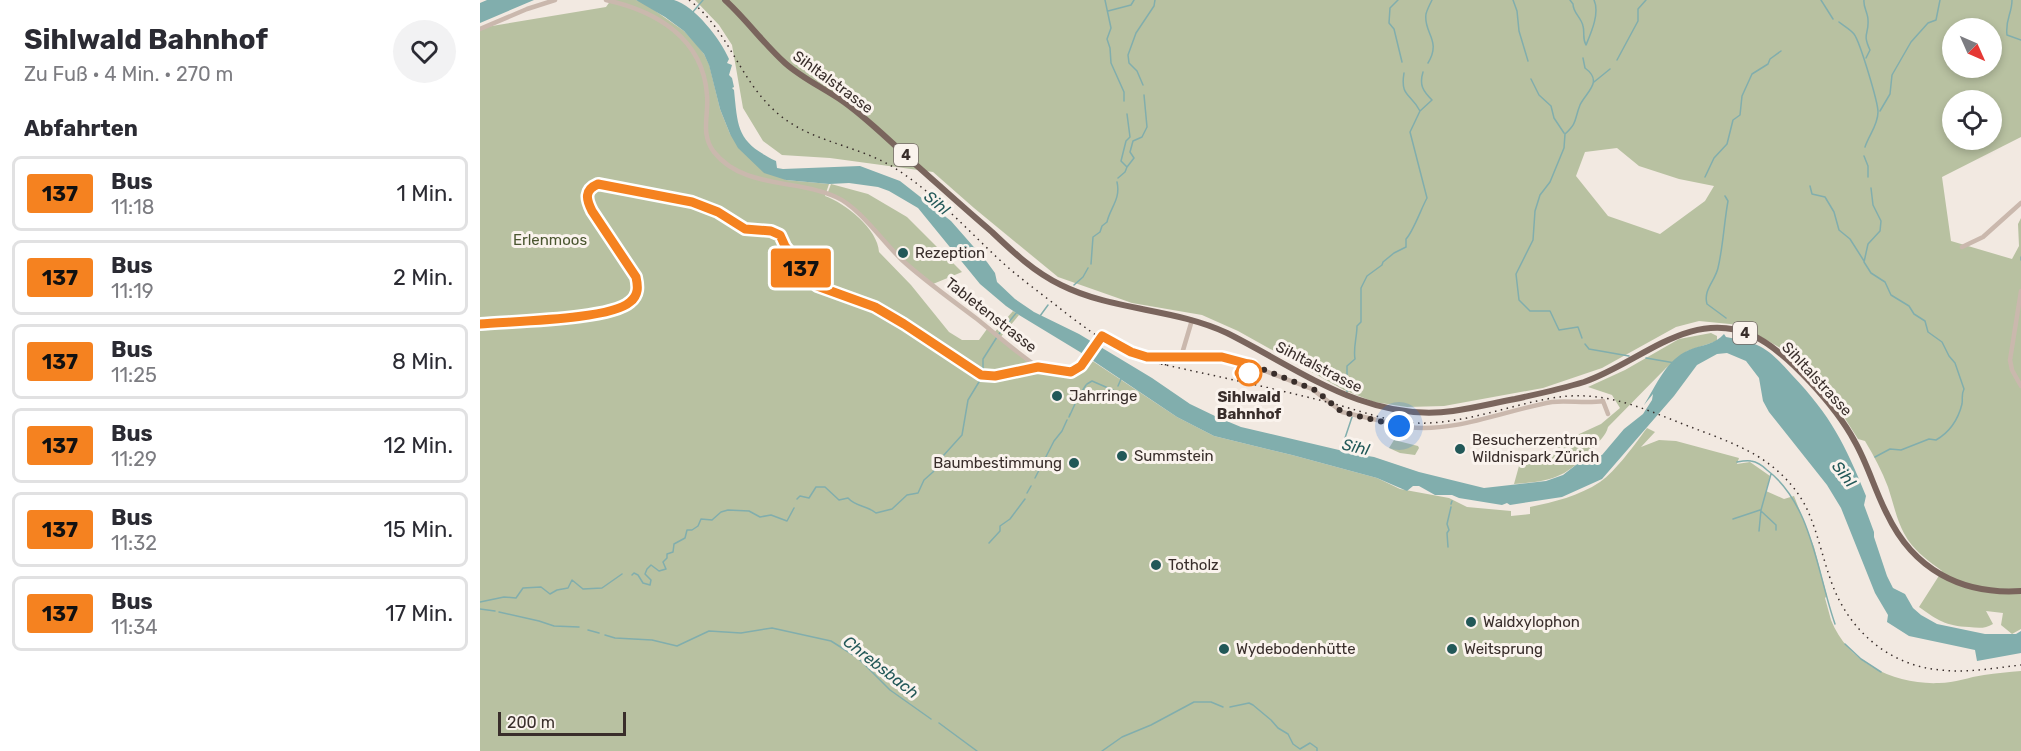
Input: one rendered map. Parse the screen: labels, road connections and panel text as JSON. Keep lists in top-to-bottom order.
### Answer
{
  "streets": {
    "main road": ["Sihltalstrasse", "4"],
    "street": ["Tabletenstrasse"]
  },
  "water": ["Sihl", "Chrebsbach"],
  "parks": ["Erlenmoos"],
  "places": [
    "Rezeption",
    "Sihlwald Bahnhof",
    "Jahrringe",
    "Besucherzentrum Wildnispark Zürich",
    "Summstein",
    "Baumbestimmung",
    "Totholz",
    "Waldxylophon",
    "Wydebodenhütte",
    "Weitsprung"
  ],
  "lines": ["bus line 137"],
  "scale_bar": "200 m",
  "north": "bottom right",
  "page": {
    "heading": [
      ["Sihlwald Bahnhof", "Zu Fuß · 4 Min. · 270 m"],
      "Abfahrten"
    ],
    "on_map": "137",
    "list": [
      {
        "mark": "137",
        "name": "Bus",
        "note": "11:18",
        "value": "1 Min."
      },
      {
        "mark": "137",
        "name": "Bus",
        "note": "11:19",
        "value": "2 Min."
      },
      {
        "mark": "137",
        "name": "Bus",
        "note": "11:25",
        "value": "8 Min."
      },
      {
        "mark": "137",
        "name": "Bus",
        "note": "11:29",
        "value": "12 Min."
      },
      {
        "mark": "137",
        "name": "Bus",
        "note": "11:32",
        "value": "15 Min."
      },
      {
        "mark": "137",
        "name": "Bus",
        "note": "11:34",
        "value": "17 Min."
      }
    ],
    "scale": "200 m"
  }
}
